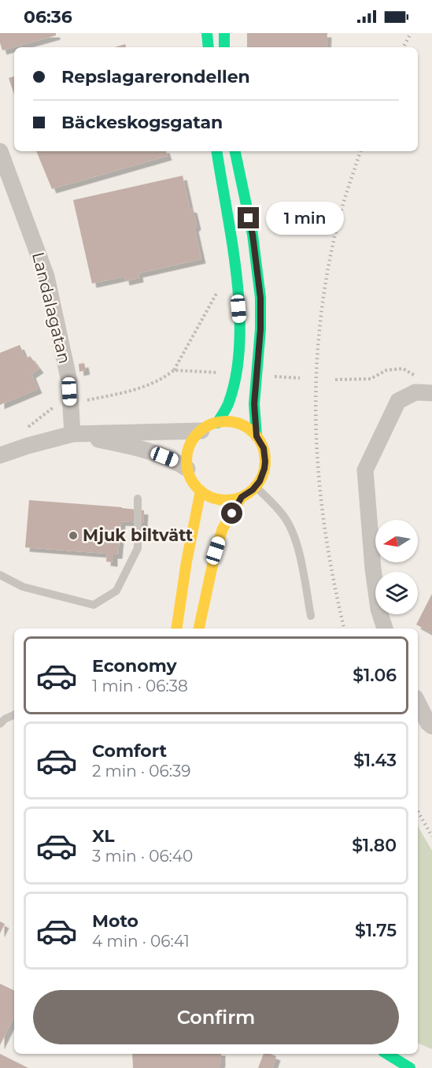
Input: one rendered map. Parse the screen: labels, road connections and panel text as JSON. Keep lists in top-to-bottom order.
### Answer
{
  "streets": {
    "street": ["Landalagatan"]
  },
  "places": ["Mjuk biltvätt"],
  "north": "left",
  "page": {
    "status": "06:36",
    "banner": ["Repslagarerondellen", "Bäckeskogsgatan"],
    "bubble": "1 min",
    "list": [
      {
        "name": "Economy",
        "note": "1 min · 06:38",
        "value": "$1.06"
      },
      {
        "name": "Comfort",
        "note": "2 min · 06:39",
        "value": "$1.43"
      },
      {
        "name": "XL",
        "note": "3 min · 06:40",
        "value": "$1.80"
      },
      {
        "name": "Moto",
        "note": "4 min · 06:41",
        "value": "$1.75"
      }
    ],
    "buttons": "Confirm"
  }
}
